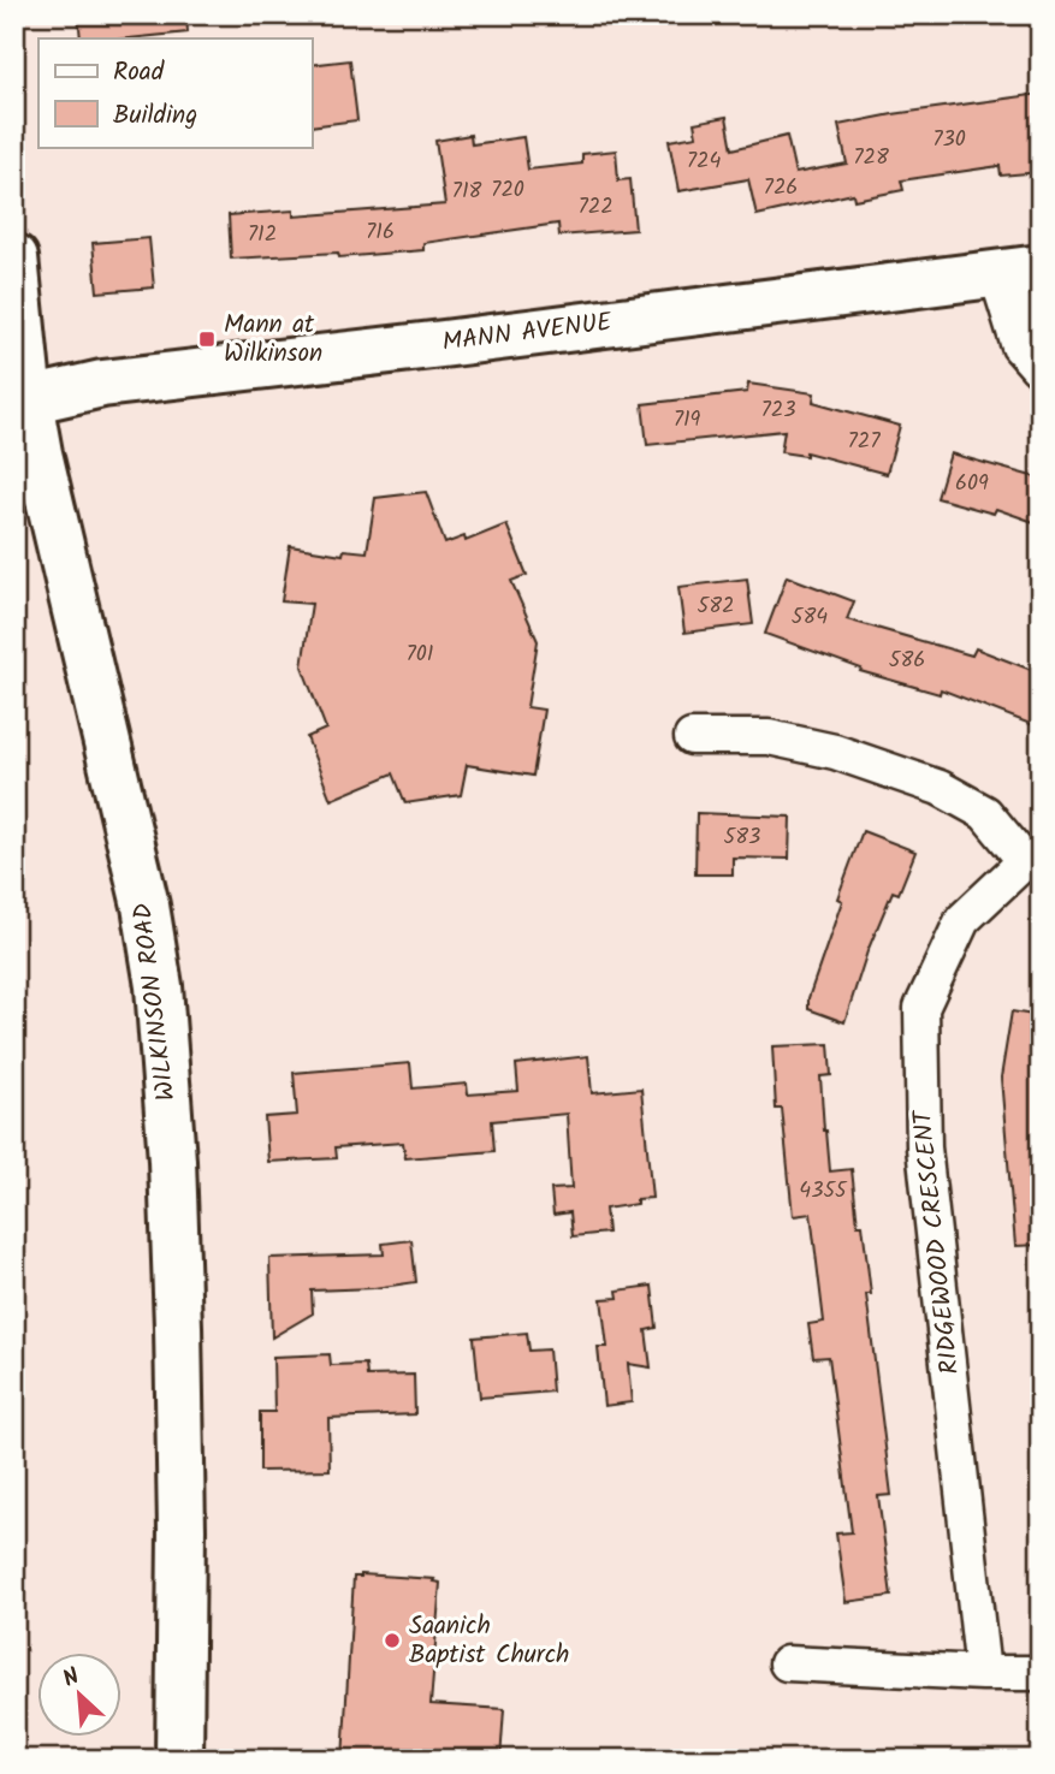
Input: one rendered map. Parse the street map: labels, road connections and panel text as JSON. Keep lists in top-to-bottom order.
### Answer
{
  "streets": {
    "main road": ["MANN AVENUE", "WILKINSON ROAD"],
    "street": ["RIDGEWOOD CRESCENT"]
  },
  "crossings": [
    ["MANN AVENUE", "WILKINSON ROAD"]
  ],
  "places": {
    "transit": ["Mann at Wilkinson"],
    "other": ["Saanich Baptist Church"]
  },
  "house_numbers": [
    "730",
    "728",
    "724",
    "726",
    "720",
    "718",
    "722",
    "716",
    "712",
    "723",
    "719",
    "727",
    "609",
    "582",
    "584",
    "701",
    "586",
    "583",
    "4355"
  ],
  "legend": ["Road", "Building"],
  "north": "top left"
}
